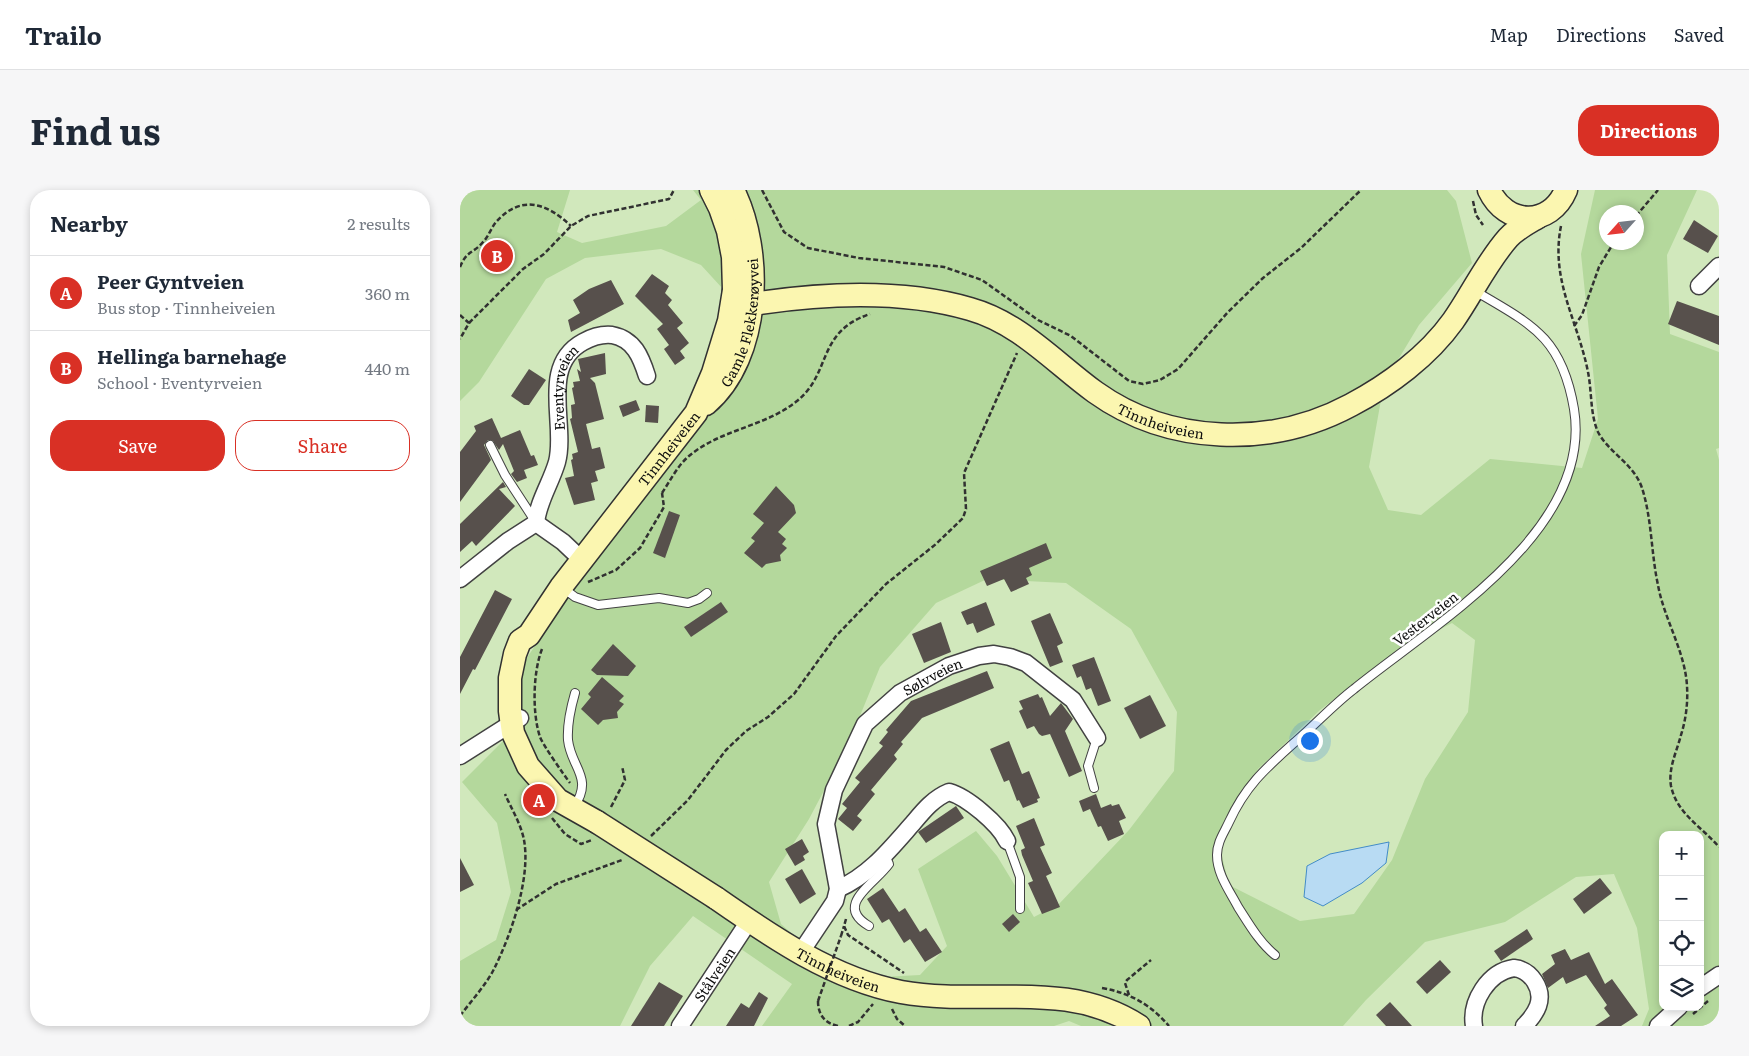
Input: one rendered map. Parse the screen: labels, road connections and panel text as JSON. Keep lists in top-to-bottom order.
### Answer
{
  "streets": {
    "street": [
      "Gamle Flekkerøyvei",
      "Eventyrveien",
      "Tinnheiveien",
      "Sølvveien",
      "Stålveien"
    ],
    "lane": ["Vesterveien"]
  },
  "crossings": [
    ["Gamle Flekkerøyvei", "Tinnheiveien"],
    ["Tinnheiveien", "Vesterveien"],
    ["Tinnheiveien", "Stålveien"]
  ],
  "north": "bottom left",
  "page": {
    "header": "Trailo",
    "nav": ["Map", "Directions", "Saved"],
    "title": "Find us",
    "buttons": [
      "Directions",
      ["Save", "Share"]
    ],
    "heading": ["Nearby", "2 results"],
    "pins": ["B", "A"],
    "list": [
      {
        "mark": "A",
        "name": "Peer Gyntveien",
        "note": "Bus stop · Tinnheiveien",
        "value": "360 m"
      },
      {
        "mark": "B",
        "name": "Hellinga barnehage",
        "note": "School · Eventyrveien",
        "value": "440 m"
      }
    ],
    "map_buttons": ["+", "−"]
  }
}
